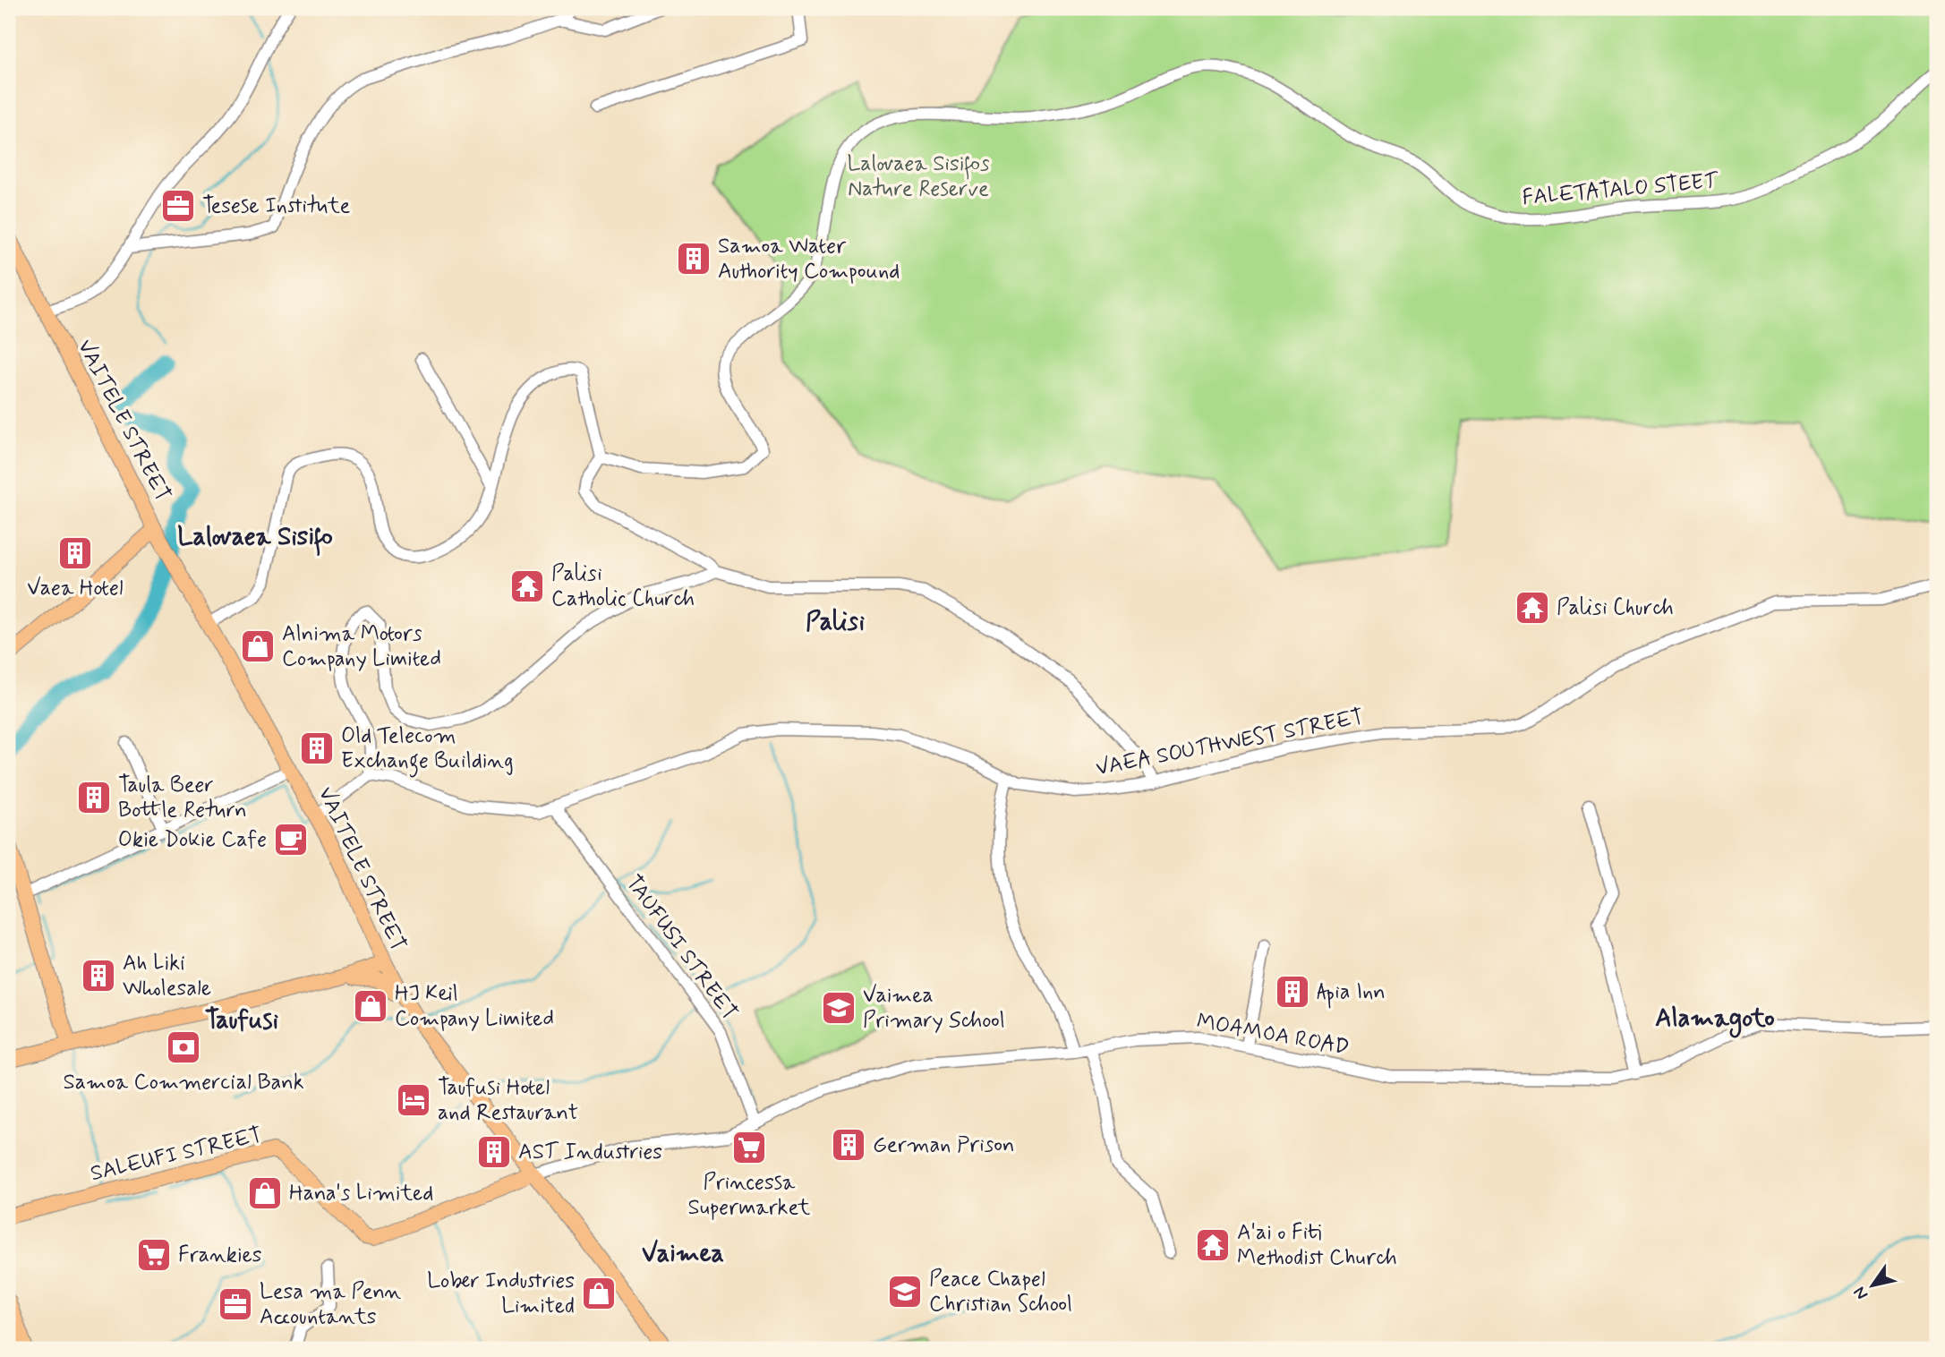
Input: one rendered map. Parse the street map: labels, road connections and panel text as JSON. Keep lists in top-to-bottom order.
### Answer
{
  "streets": {
    "main road": ["VAITELE STREET", "SALEUFI STREET"],
    "street": [
      "FALETATALO STEET",
      "VAEA SOUTHWEST STREET",
      "TAUFUSI STREET",
      "MOAMOA ROAD"
    ]
  },
  "crossings": [
    ["VAITELE STREET", "MOAMOA ROAD"],
    ["VAITELE STREET", "SALEUFI STREET"],
    ["VAEA SOUTHWEST STREET", "TAUFUSI STREET"],
    ["TAUFUSI STREET", "MOAMOA ROAD"],
    ["MOAMOA ROAD", "SALEUFI STREET"]
  ],
  "districts": [
    "Lalovaea Sisifo",
    "Palisi",
    "Alamagoto",
    "Taufusi",
    "Vaimea"
  ],
  "parks": ["Lalovaea Sisifos Nature Reserve"],
  "places": {
    "office": ["Tesese Institute", "Lesa ma Penn Accountants"],
    "building": [
      "Samoa Water Authority Compound",
      "Vaea Hotel",
      "Old Telecom Exchange Building",
      "Taula Beer Bottle Return",
      "Ah Liki Wholesale",
      "Apia Inn",
      "German Prison",
      "AST Industries"
    ],
    "temple": ["Palisi Catholic Church", "Palisi Church", "A'ai o Fiti Methodist Church"],
    "shop": [
      "Alnima Motors Company Limited",
      "HJ Keil Company Limited",
      "Hana's Limited",
      "Lober Industries Limited"
    ],
    "cafe": ["Okie Dokie Cafe"],
    "school or university": ["Vaimea Primary School", "Peace Chapel Christian School"],
    "bank": ["Samoa Commercial Bank"],
    "hotel": ["Taufusi Hotel and Restaurant"],
    "supermarket": ["Princessa Supermarket", "Frankies"]
  },
  "north": "bottom left"
}
